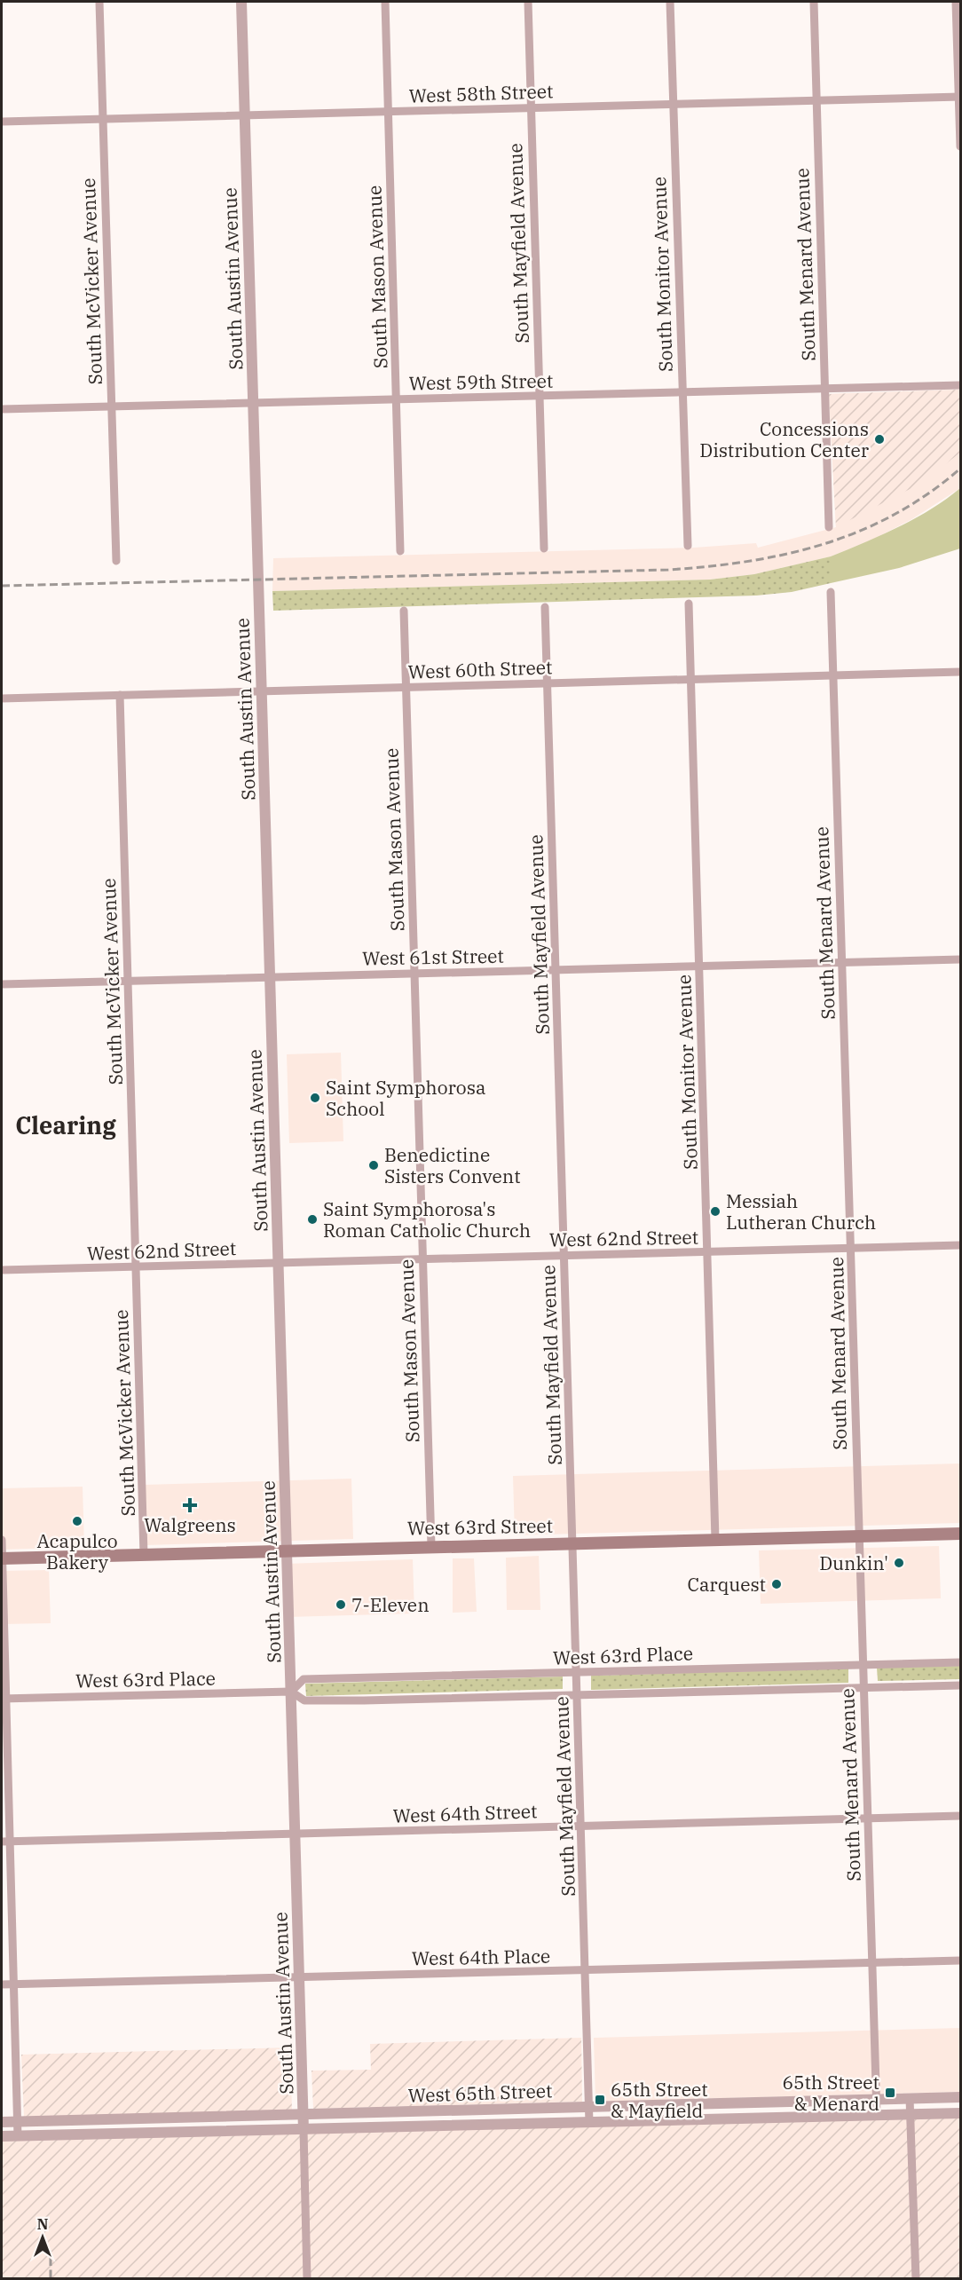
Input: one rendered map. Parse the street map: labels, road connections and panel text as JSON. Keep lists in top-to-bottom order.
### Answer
{
  "streets": {
    "main road": ["West 63rd Street"],
    "street": [
      "West 58th Street",
      "South Mayfield Avenue",
      "South Menard Avenue",
      "South Monitor Avenue",
      "South Mason Avenue",
      "South Austin Avenue",
      "South McVicker Avenue",
      "West 59th Street",
      "West 60th Street",
      "West 61st Street",
      "West 62nd Street",
      "West 63rd Place",
      "West 64th Street",
      "West 64th Place",
      "West 65th Street"
    ]
  },
  "crossings": [
    ["West 58th Street", "South Mayfield Avenue"],
    ["West 58th Street", "South Menard Avenue"],
    ["West 58th Street", "South Monitor Avenue"],
    ["West 58th Street", "South Mason Avenue"],
    ["West 58th Street", "South Austin Avenue"],
    ["West 58th Street", "South McVicker Avenue"],
    ["South Mayfield Avenue", "West 59th Street"],
    ["South Mayfield Avenue", "West 60th Street"],
    ["South Mayfield Avenue", "West 61st Street"],
    ["South Mayfield Avenue", "West 62nd Street"],
    ["South Mayfield Avenue", "West 63rd Street"],
    ["South Mayfield Avenue", "West 63rd Place"],
    ["South Mayfield Avenue", "West 64th Street"],
    ["South Mayfield Avenue", "West 64th Place"],
    ["South Mayfield Avenue", "West 65th Street"],
    ["South Menard Avenue", "West 59th Street"],
    ["South Menard Avenue", "West 60th Street"],
    ["South Menard Avenue", "West 61st Street"],
    ["South Menard Avenue", "West 62nd Street"],
    ["South Menard Avenue", "West 63rd Street"],
    ["South Menard Avenue", "West 63rd Place"],
    ["South Menard Avenue", "West 64th Street"],
    ["South Menard Avenue", "West 64th Place"],
    ["South Menard Avenue", "West 65th Street"],
    ["South Monitor Avenue", "West 59th Street"],
    ["South Monitor Avenue", "West 60th Street"],
    ["South Monitor Avenue", "West 61st Street"],
    ["South Monitor Avenue", "West 62nd Street"],
    ["South Monitor Avenue", "West 63rd Street"],
    ["South Mason Avenue", "West 59th Street"],
    ["South Mason Avenue", "West 60th Street"],
    ["South Mason Avenue", "West 61st Street"],
    ["South Mason Avenue", "West 62nd Street"],
    ["South Mason Avenue", "West 63rd Street"],
    ["South Austin Avenue", "West 59th Street"],
    ["South Austin Avenue", "West 60th Street"],
    ["South Austin Avenue", "West 61st Street"],
    ["South Austin Avenue", "West 62nd Street"],
    ["South Austin Avenue", "West 63rd Street"],
    ["South Austin Avenue", "West 63rd Place"],
    ["South Austin Avenue", "West 64th Street"],
    ["South Austin Avenue", "West 64th Place"],
    ["South Austin Avenue", "West 65th Street"],
    ["South McVicker Avenue", "West 59th Street"],
    ["South McVicker Avenue", "West 60th Street"],
    ["South McVicker Avenue", "West 61st Street"],
    ["South McVicker Avenue", "West 62nd Street"],
    ["South McVicker Avenue", "West 63rd Street"]
  ],
  "districts": ["Clearing"],
  "places": {
    "other": [
      "Concessions Distribution Center",
      "Saint Symphorosa School",
      "Benedictine Sisters Convent",
      "Messiah Lutheran Church",
      "Saint Symphorosa's Roman Catholic Church",
      "Acapulco Bakery",
      "Dunkin'",
      "Carquest",
      "7-Eleven"
    ],
    "health": ["Walgreens"],
    "transit": ["65th Street & Menard", "65th Street & Mayfield"]
  },
  "north": "top"
}
